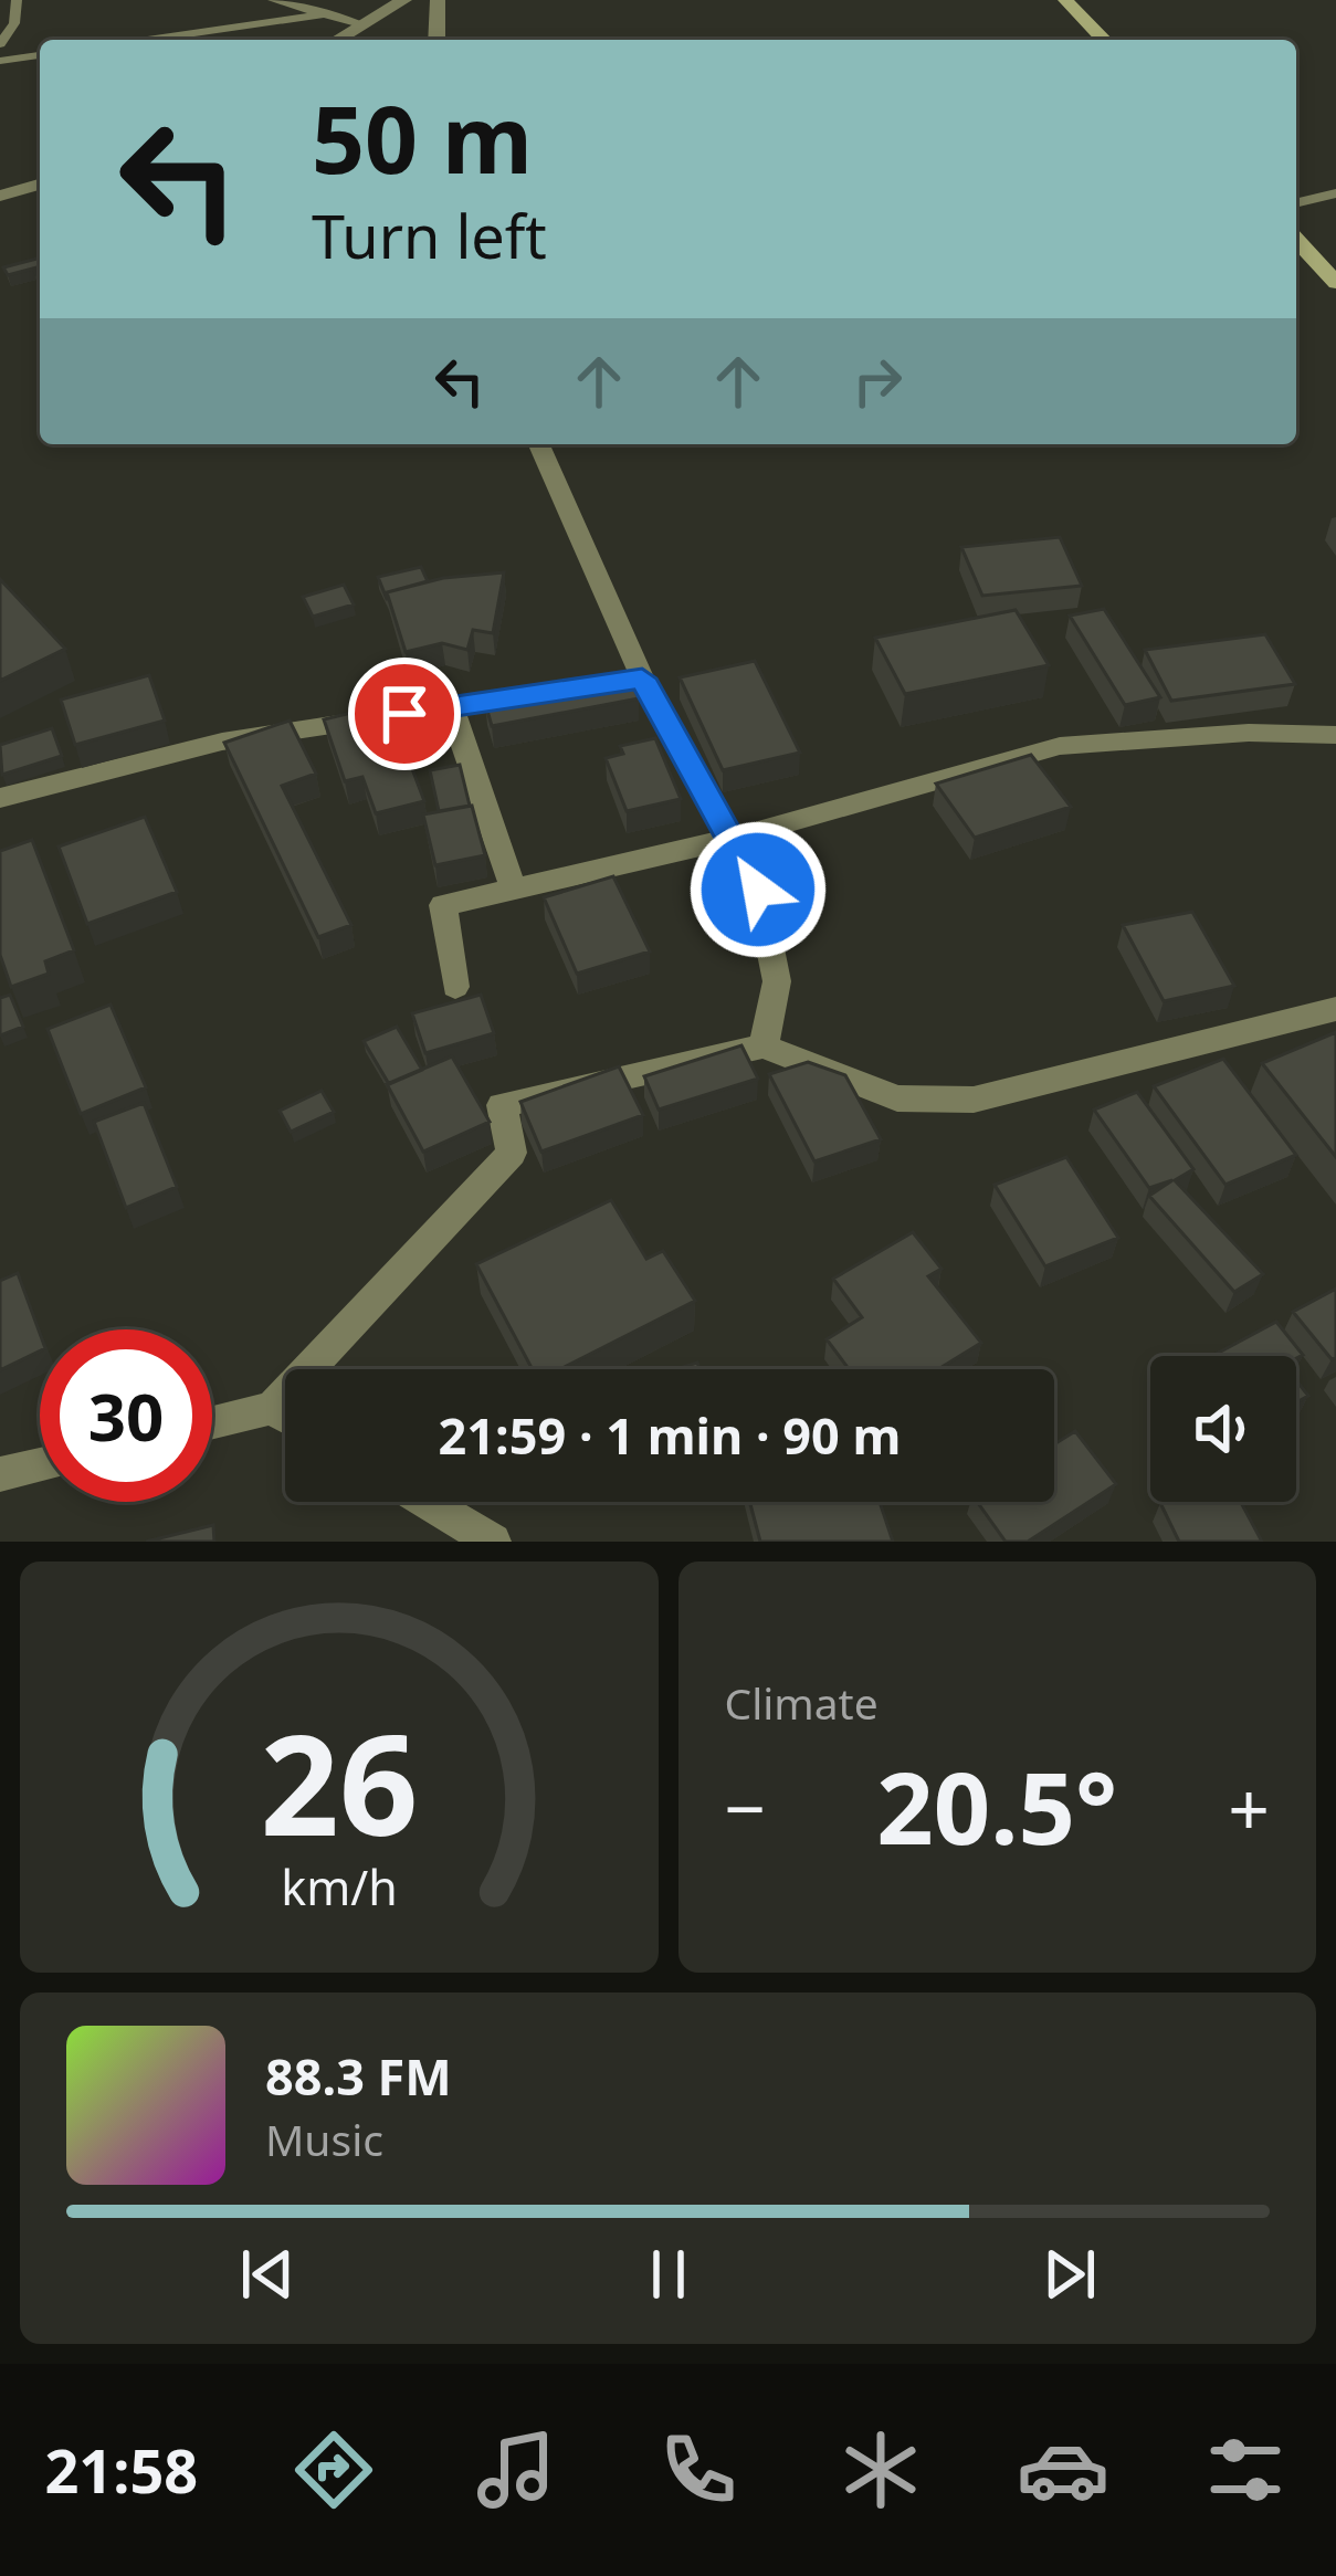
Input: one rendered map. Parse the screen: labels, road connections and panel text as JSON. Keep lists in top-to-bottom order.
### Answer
{
  "page": {
    "turn": ["50 m", "Turn left"],
    "limit": "30",
    "trip": "21:59 · 1 min · 90 m",
    "tile": "Climate",
    "heat": ["−", "20.5°", "+"],
    "song": ["88.3 FM", "Music"],
    "tabs": "21:58",
    "gauge": ["26", "km/h"]
  }
}
